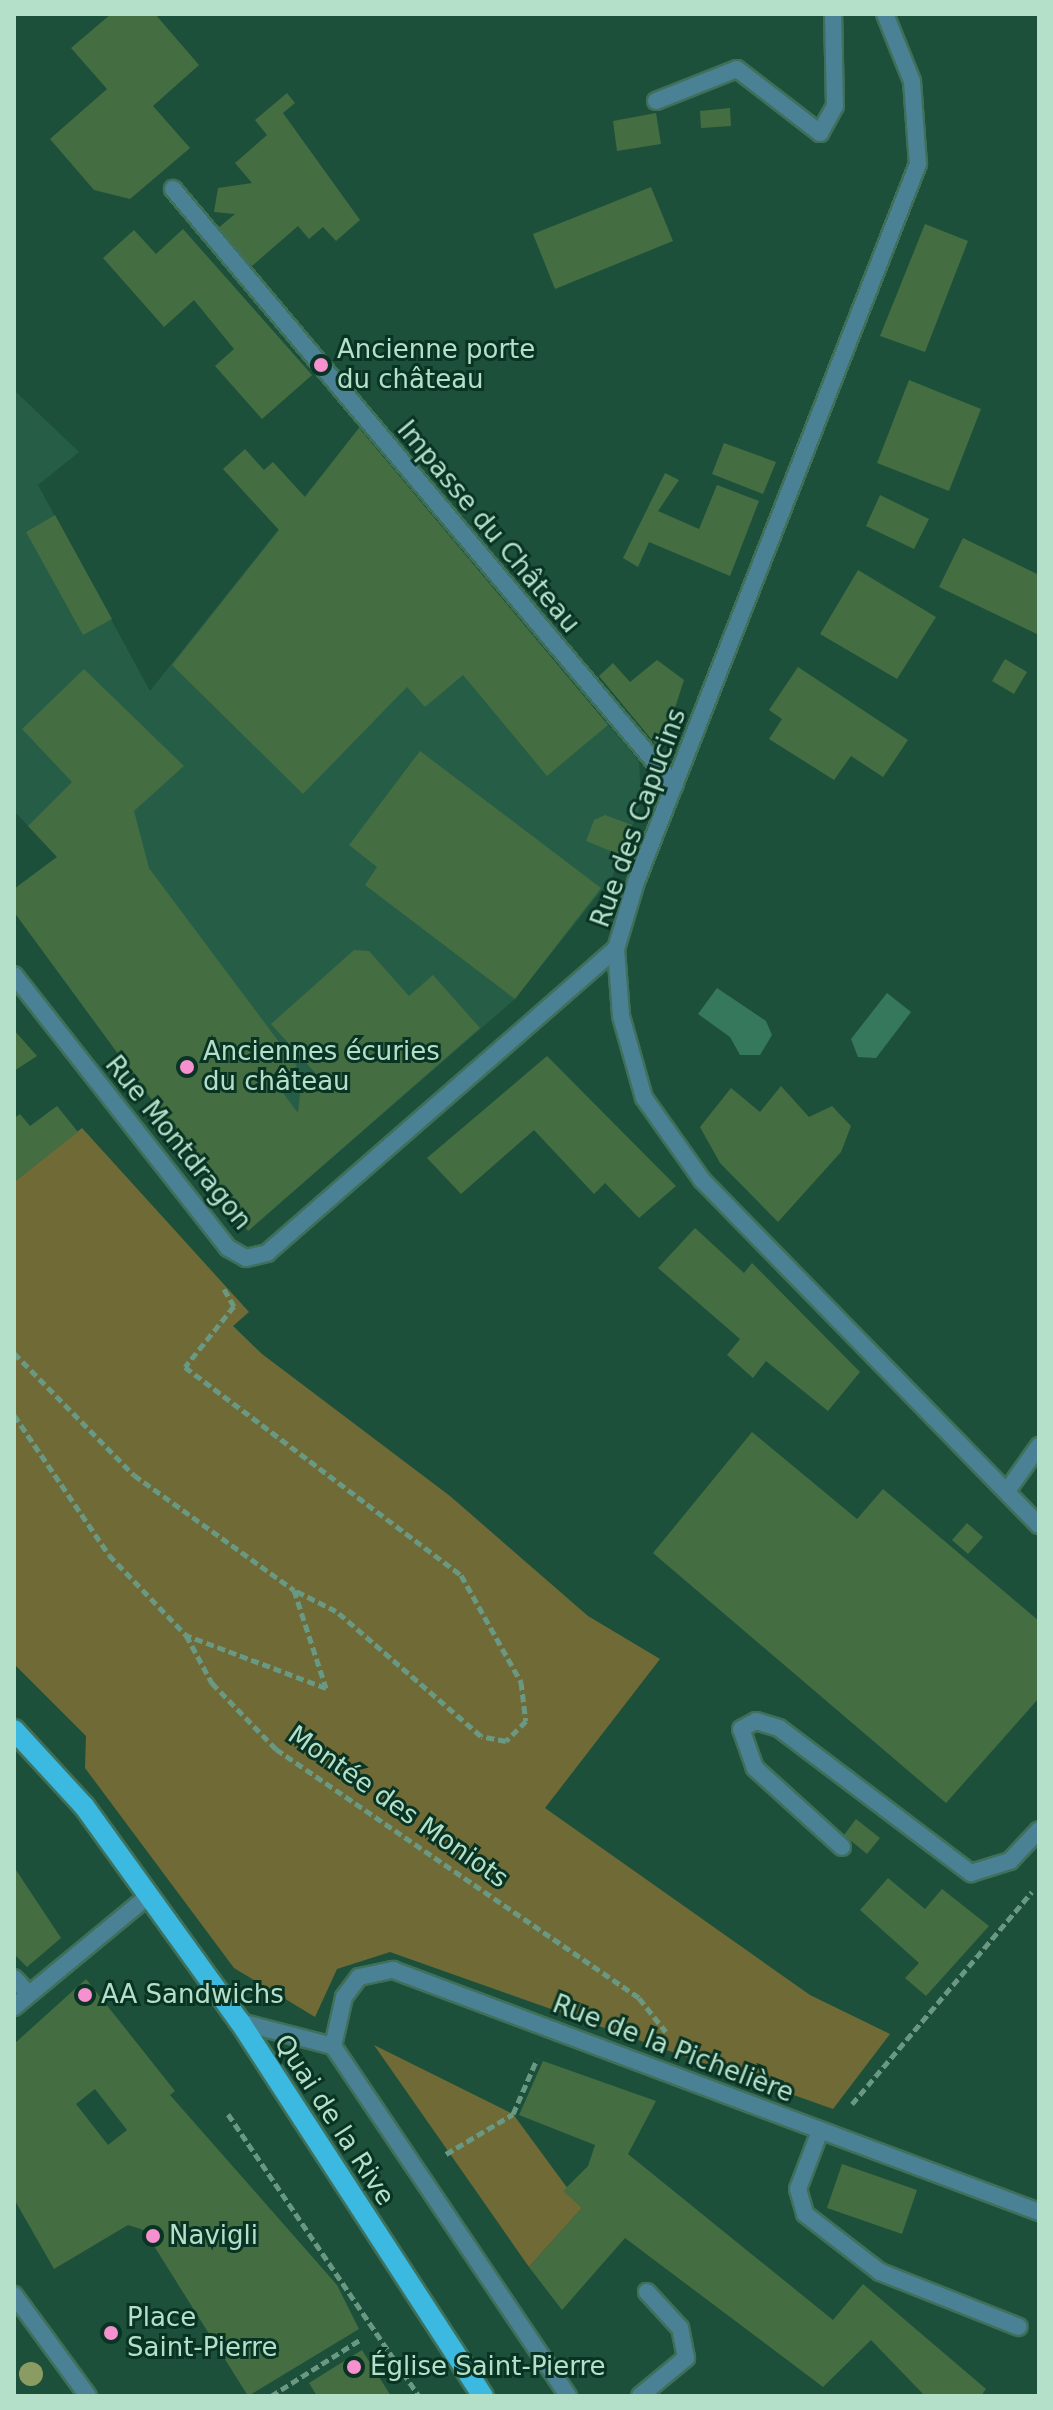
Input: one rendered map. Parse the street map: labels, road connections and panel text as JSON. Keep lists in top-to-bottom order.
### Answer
{
  "streets": {
    "main road": ["Quai de la Rive"],
    "street": [
      "Impasse du Château",
      "Rue des Capucins",
      "Rue Montdragon",
      "Rue de la Pichelière"
    ],
    "path": ["Montée des Moniots"]
  },
  "crossings": [
    ["Impasse du Château", "Rue des Capucins"],
    ["Rue des Capucins", "Rue Montdragon"],
    ["Montée des Moniots", "Rue de la Pichelière"]
  ],
  "places": [
    "Ancienne porte du château",
    "Anciennes écuries du château",
    "AA Sandwichs",
    "Navigli",
    "Place Saint-Pierre",
    "Église Saint-Pierre"
  ]
}
